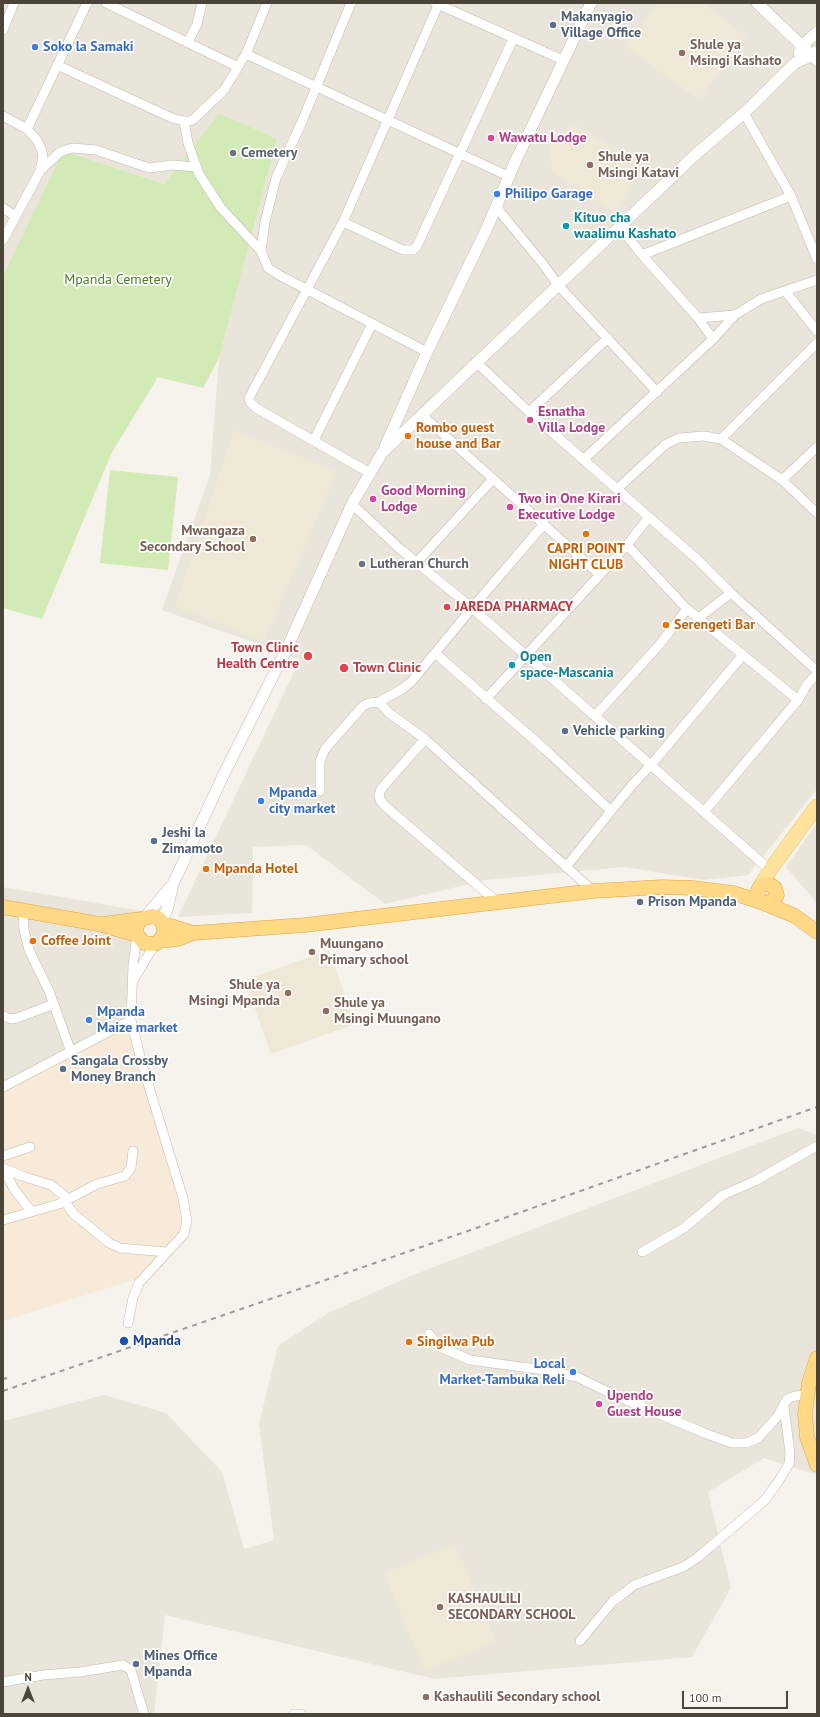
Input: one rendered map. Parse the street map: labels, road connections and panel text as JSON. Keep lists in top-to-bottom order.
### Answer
{
  "parks": ["Mpanda Cemetery"],
  "places": [
    "Makanyagio Village Office",
    "Soko la Samaki",
    "Shule ya Msingi Kashato",
    "Wawatu Lodge",
    "Cemetery",
    "Shule ya Msingi Katavi",
    "Philipo Garage",
    "Kituo cha waalimu Kashato",
    "Esnatha Villa Lodge",
    "Rombo guest house and Bar",
    "Good Morning Lodge",
    "Two in One Kirari Executive Lodge",
    "CAPRI POINT NIGHT CLUB",
    "Mwangaza Secondary School",
    "Lutheran Church",
    "JAREDA PHARMACY",
    "Serengeti Bar",
    "Town Clinic Health Centre",
    "Open space-Mascania",
    "Town Clinic",
    "Vehicle parking",
    "Mpanda city market",
    "Jeshi la Zimamoto",
    "Mpanda Hotel",
    "Prison Mpanda",
    "Coffee Joint",
    "Muungano Primary school",
    "Shule ya Msingi Mpanda",
    "Shule ya Msingi Muungano",
    "Mpanda Maize market",
    "Sangala Crossby Money Branch",
    "Mpanda",
    "Singilwa Pub",
    "Local Market-Tambuka Reli",
    "Upendo Guest House",
    "KASHAULILI SECONDARY SCHOOL",
    "Mines Office Mpanda",
    "Kashaulili Secondary school"
  ],
  "scale_bar": "100 m",
  "north": "top"
}
